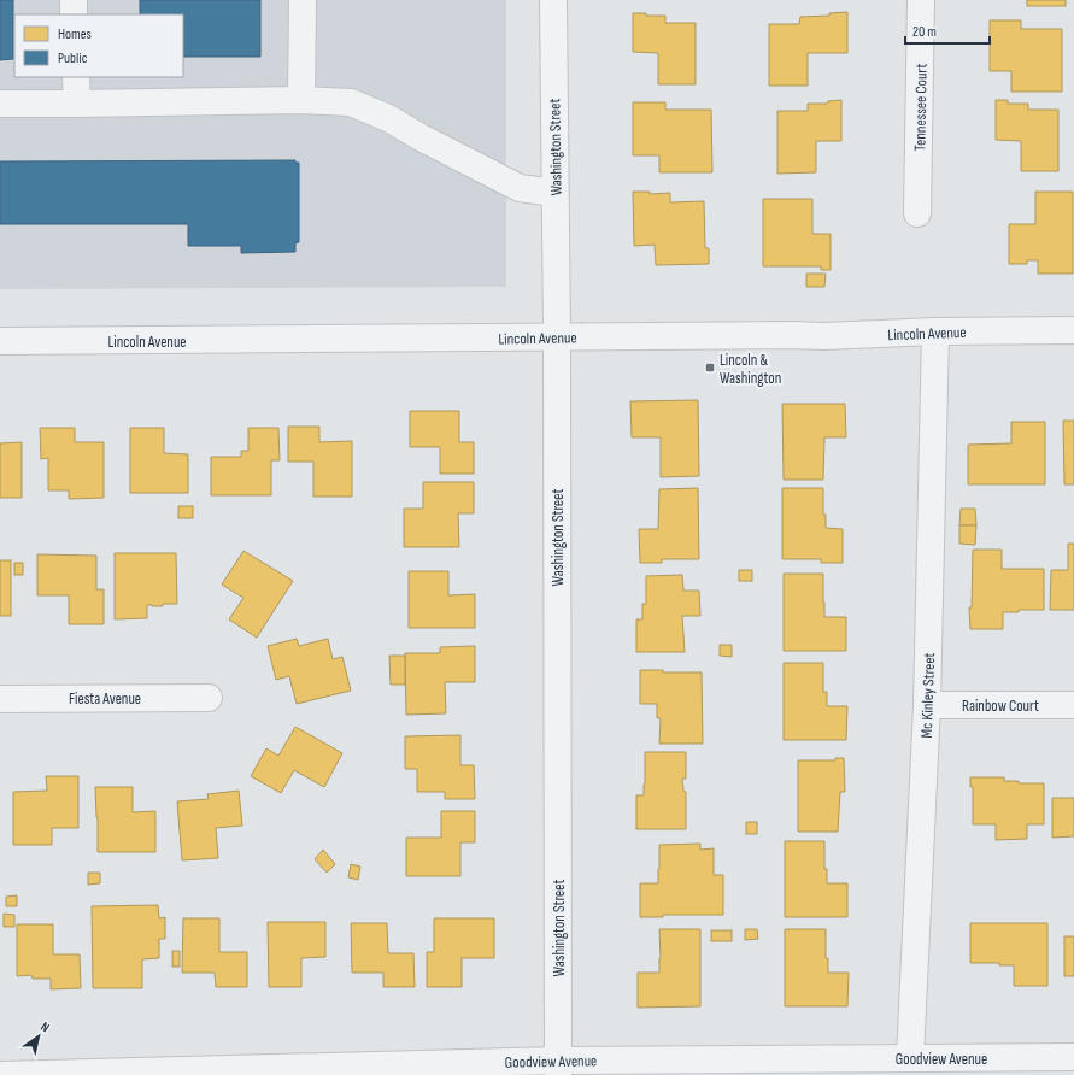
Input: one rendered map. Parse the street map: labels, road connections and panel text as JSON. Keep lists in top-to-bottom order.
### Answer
{
  "streets": {
    "street": [
      "Tennessee Court",
      "Washington Street",
      "Lincoln Avenue",
      "Mc Kinley Street",
      "Fiesta Avenue",
      "Rainbow Court",
      "Goodview Avenue"
    ]
  },
  "crossings": [
    ["Washington Street", "Lincoln Avenue"],
    ["Washington Street", "Goodview Avenue"],
    ["Lincoln Avenue", "Mc Kinley Street"],
    ["Mc Kinley Street", "Rainbow Court"],
    ["Mc Kinley Street", "Goodview Avenue"]
  ],
  "places": {
    "transit": ["Lincoln & Washington"]
  },
  "legend": ["Homes", "Public"],
  "scale_bar": "20 m",
  "north": "top right"
}
